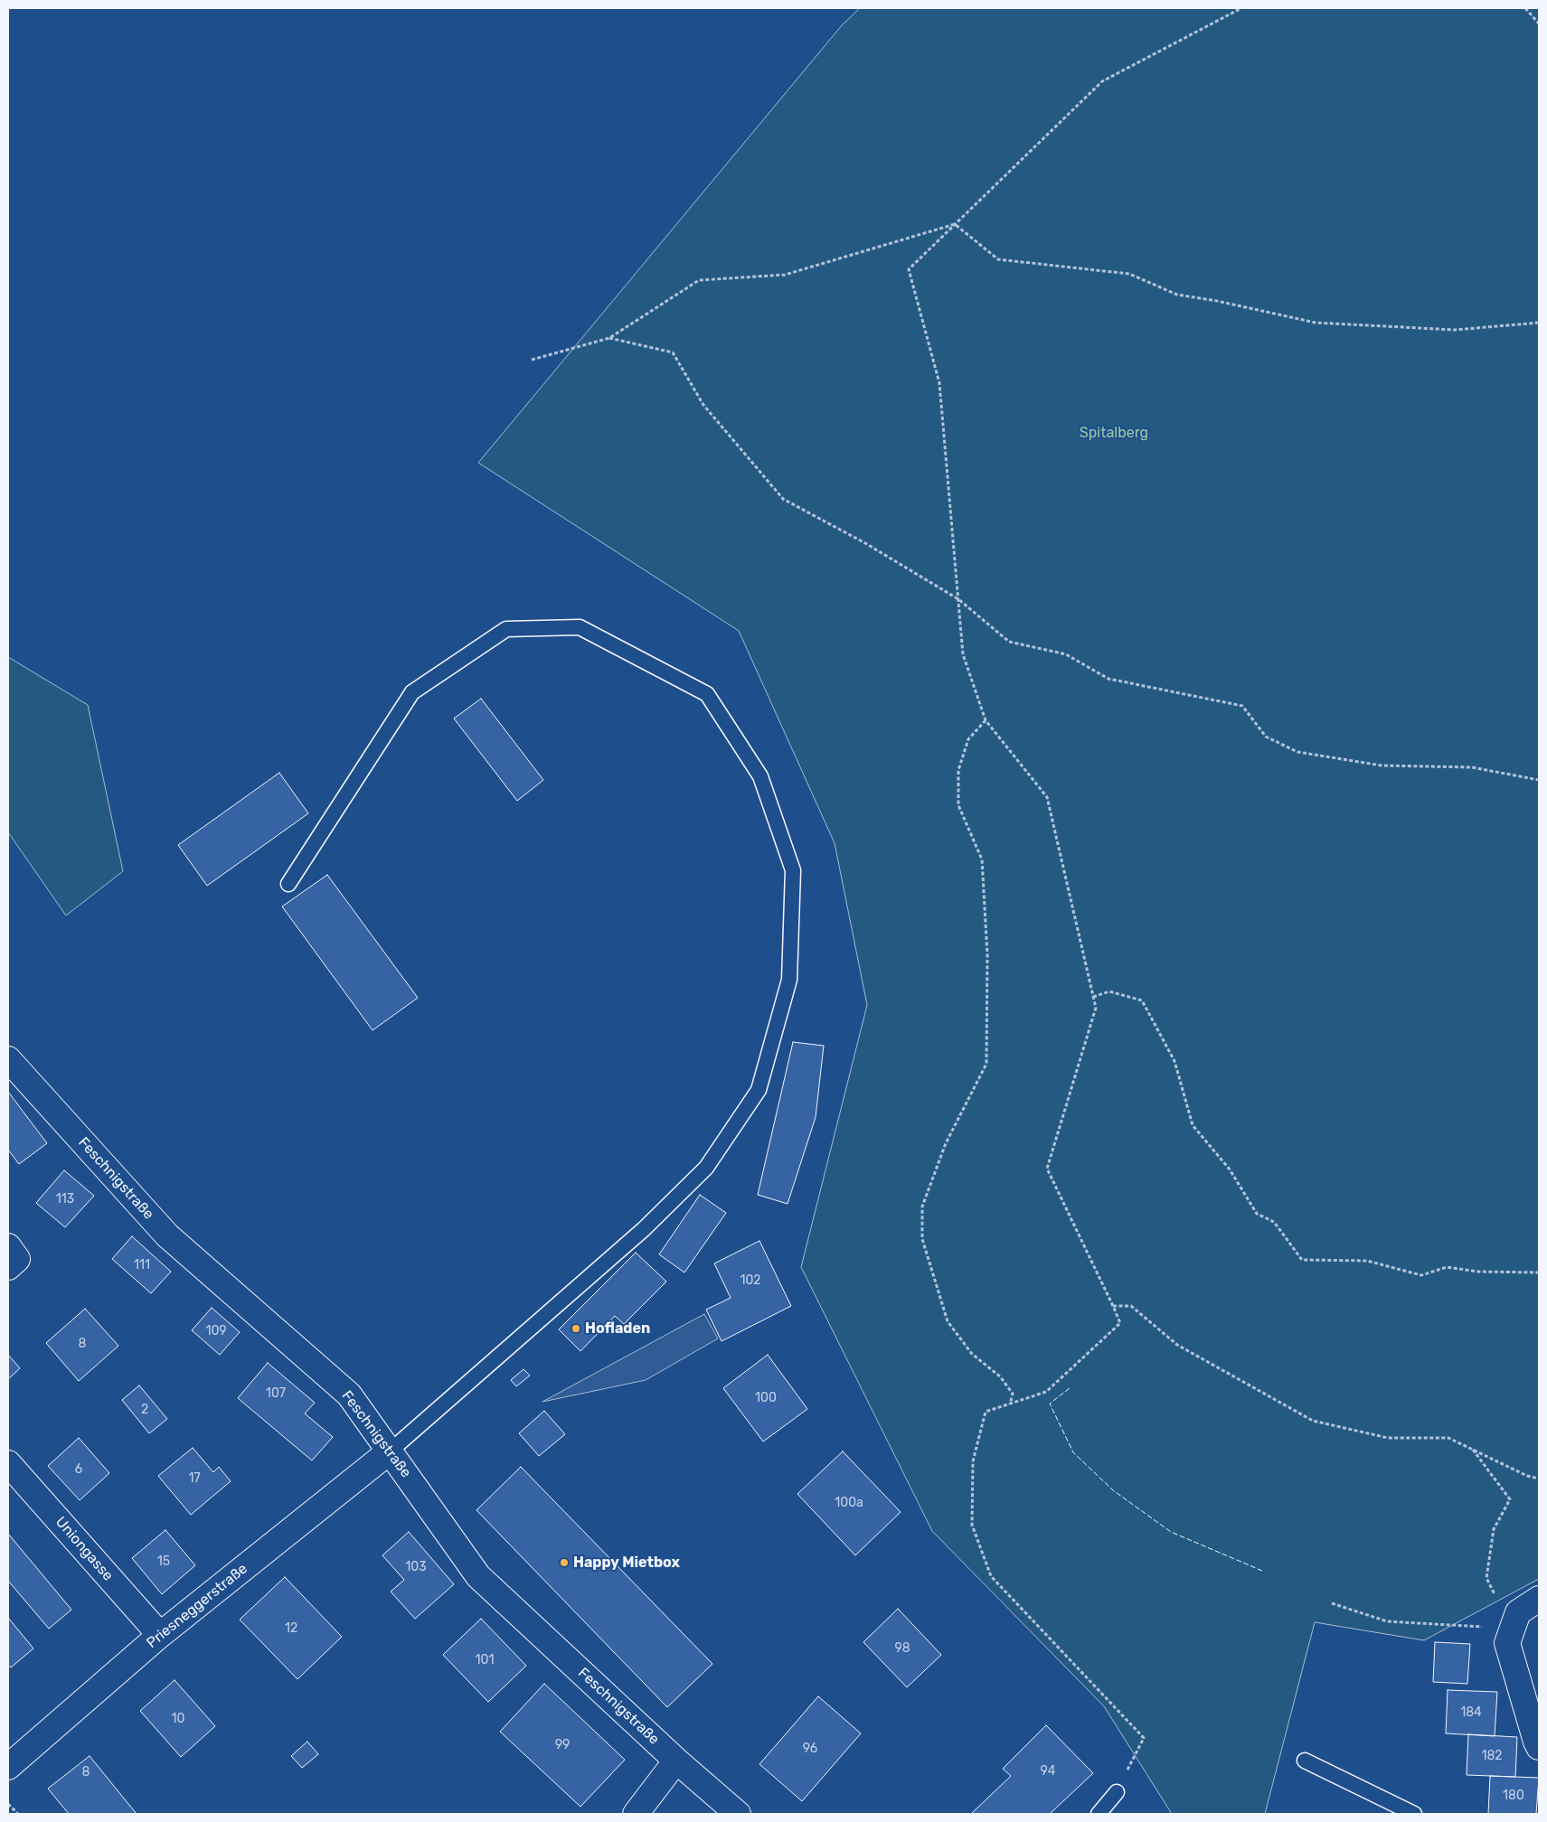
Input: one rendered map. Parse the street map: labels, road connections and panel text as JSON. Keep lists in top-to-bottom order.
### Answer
{
  "streets": {
    "street": ["Feschnigstraße", "Uniongasse", "Priesneggerstraße"]
  },
  "crossings": [
    ["Feschnigstraße", "Priesneggerstraße"],
    ["Uniongasse", "Priesneggerstraße"]
  ],
  "parks": ["Spitalberg"],
  "places": ["Hofladen", "Happy Mietbox"],
  "house_numbers": [
    "113",
    "111",
    "102",
    "109",
    "8",
    "107",
    "100",
    "2",
    "6",
    "17",
    "100a",
    "15",
    "103",
    "12",
    "98",
    "101",
    "184",
    "10",
    "99",
    "96",
    "182",
    "94",
    "8",
    "180"
  ]
}
